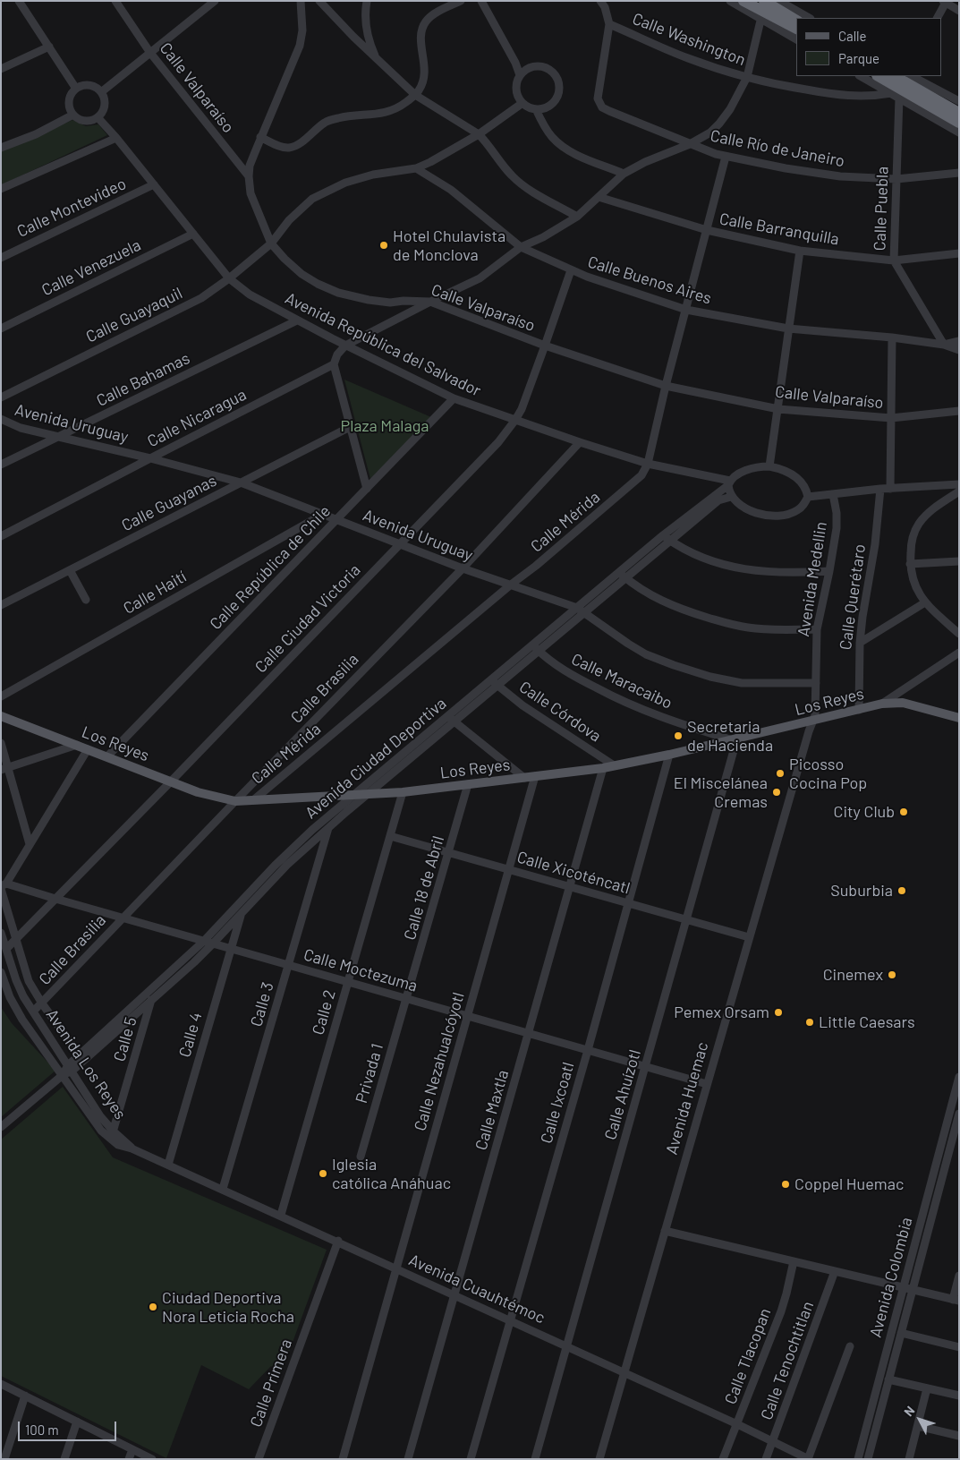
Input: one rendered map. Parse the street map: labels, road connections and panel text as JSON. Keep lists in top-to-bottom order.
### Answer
{
  "streets": {
    "main road": ["Los Reyes"],
    "street": [
      "Calle Washington",
      "Calle Valparaíso",
      "Calle Río de Janeiro",
      "Calle Montevideo",
      "Calle Puebla",
      "Calle Barranquilla",
      "Calle Venezuela",
      "Calle Buenos Aires",
      "Calle Guayaquil",
      "Avenida República del Salvador",
      "Calle Bahamas",
      "Calle Nicaragua",
      "Avenida Uruguay",
      "Calle Guayanas",
      "Calle Mérida",
      "Calle República de Chile",
      "Avenida Medellin",
      "Calle Haití",
      "Calle Querétaro",
      "Calle Ciudad Victoria",
      "Calle Maracaibo",
      "Calle Brasilia",
      "Calle Córdova",
      "Avenida Ciudad Deportiva",
      "Calle Xicoténcatl",
      "Calle 18 de Abril",
      "Calle Moctezuma",
      "Calle 3",
      "Calle 2",
      "Calle 4",
      "Calle 5",
      "Calle Nezahualcóyotl",
      "Avenida Los Reyes",
      "Privada 1",
      "Calle Ahuízotl",
      "Avenida Huemac",
      "Calle Ixcoatl",
      "Calle Maxtla",
      "Avenida Colombia",
      "Avenida Cuauhtémoc",
      "Calle Tlacopan",
      "Calle Tenochtitlan",
      "Calle Primera"
    ]
  },
  "crossings": [
    ["Calle Washington", "Calle Río de Janeiro"],
    ["Calle Valparaíso", "Calle Guayaquil"],
    ["Calle Valparaíso", "Calle Mérida"],
    ["Calle Valparaíso", "Calle Ciudad Victoria"],
    ["Calle Río de Janeiro", "Calle Puebla"],
    ["Calle Río de Janeiro", "Calle Mérida"],
    ["Calle Montevideo", "Avenida República del Salvador"],
    ["Calle Puebla", "Calle Barranquilla"],
    ["Calle Puebla", "Calle Buenos Aires"],
    ["Calle Barranquilla", "Calle Mérida"],
    ["Calle Venezuela", "Avenida República del Salvador"],
    ["Calle Buenos Aires", "Calle Guayaquil"],
    ["Calle Buenos Aires", "Calle Mérida"],
    ["Calle Buenos Aires", "Calle Ciudad Victoria"],
    ["Calle Guayaquil", "Avenida República del Salvador"],
    ["Avenida República del Salvador", "Calle Bahamas"],
    ["Avenida República del Salvador", "Calle Mérida"],
    ["Avenida República del Salvador", "Calle República de Chile"],
    ["Avenida República del Salvador", "Calle Ciudad Victoria"],
    ["Avenida República del Salvador", "Calle Brasilia"],
    ["Avenida República del Salvador", "Avenida Ciudad Deportiva"],
    ["Calle Bahamas", "Avenida Uruguay"],
    ["Calle Nicaragua", "Avenida Uruguay"],
    ["Avenida Uruguay", "Calle Guayanas"],
    ["Avenida Uruguay", "Calle Mérida"],
    ["Avenida Uruguay", "Calle República de Chile"],
    ["Avenida Uruguay", "Avenida Medellin"],
    ["Avenida Uruguay", "Calle Haití"],
    ["Avenida Uruguay", "Calle Ciudad Victoria"],
    ["Avenida Uruguay", "Calle Brasilia"],
    ["Avenida Uruguay", "Avenida Ciudad Deportiva"],
    ["Calle Mérida", "Los Reyes"],
    ["Calle República de Chile", "Los Reyes"],
    ["Avenida Medellin", "Los Reyes"],
    ["Avenida Medellin", "Avenida Huemac"],
    ["Calle Querétaro", "Los Reyes"],
    ["Calle Ciudad Victoria", "Los Reyes"],
    ["Calle Ciudad Victoria", "Calle Moctezuma"],
    ["Calle Ciudad Victoria", "Avenida Los Reyes"],
    ["Calle Maracaibo", "Los Reyes"],
    ["Calle Maracaibo", "Avenida Ciudad Deportiva"],
    ["Calle Maracaibo", "Calle Ahuízotl"],
    ["Calle Brasilia", "Los Reyes"],
    ["Calle Brasilia", "Calle Moctezuma"],
    ["Calle Brasilia", "Avenida Los Reyes"],
    ["Los Reyes", "Calle Córdova"],
    ["Los Reyes", "Avenida Ciudad Deportiva"],
    ["Los Reyes", "Calle 18 de Abril"],
    ["Los Reyes", "Calle 2"],
    ["Los Reyes", "Calle Nezahualcóyotl"],
    ["Los Reyes", "Calle Ahuízotl"],
    ["Los Reyes", "Avenida Huemac"],
    ["Los Reyes", "Calle Ixcoatl"],
    ["Los Reyes", "Calle Maxtla"],
    ["Calle Córdova", "Avenida Ciudad Deportiva"],
    ["Avenida Ciudad Deportiva", "Calle Moctezuma"],
    ["Avenida Ciudad Deportiva", "Calle 3"],
    ["Avenida Ciudad Deportiva", "Calle 4"],
    ["Avenida Ciudad Deportiva", "Calle 5"],
    ["Avenida Ciudad Deportiva", "Avenida Los Reyes"],
    ["Calle Xicoténcatl", "Calle 18 de Abril"],
    ["Calle Xicoténcatl", "Calle 2"],
    ["Calle Xicoténcatl", "Calle Nezahualcóyotl"],
    ["Calle Xicoténcatl", "Calle Ahuízotl"],
    ["Calle Xicoténcatl", "Avenida Huemac"],
    ["Calle Xicoténcatl", "Calle Ixcoatl"],
    ["Calle Xicoténcatl", "Calle Maxtla"],
    ["Calle 18 de Abril", "Calle Moctezuma"],
    ["Calle 18 de Abril", "Privada 1"],
    ["Calle Moctezuma", "Calle 3"],
    ["Calle Moctezuma", "Calle 2"],
    ["Calle Moctezuma", "Calle 4"],
    ["Calle Moctezuma", "Calle Nezahualcóyotl"],
    ["Calle Moctezuma", "Privada 1"],
    ["Calle Moctezuma", "Calle Ahuízotl"],
    ["Calle Moctezuma", "Avenida Huemac"],
    ["Calle Moctezuma", "Calle Ixcoatl"],
    ["Calle Moctezuma", "Calle Maxtla"],
    ["Calle 3", "Avenida Cuauhtémoc"],
    ["Calle 2", "Avenida Cuauhtémoc"],
    ["Calle 4", "Avenida Cuauhtémoc"],
    ["Calle 5", "Avenida Los Reyes"],
    ["Calle Nezahualcóyotl", "Avenida Cuauhtémoc"],
    ["Avenida Los Reyes", "Avenida Cuauhtémoc"],
    ["Calle Ahuízotl", "Avenida Cuauhtémoc"],
    ["Avenida Huemac", "Avenida Cuauhtémoc"],
    ["Calle Ixcoatl", "Avenida Cuauhtémoc"],
    ["Calle Maxtla", "Avenida Cuauhtémoc"],
    ["Avenida Cuauhtémoc", "Calle Tlacopan"],
    ["Avenida Cuauhtémoc", "Calle Tenochtitlan"],
    ["Avenida Cuauhtémoc", "Calle Primera"]
  ],
  "parks": ["Plaza Malaga"],
  "places": [
    "Hotel Chulavista de Monclova",
    "Secretaria de Hacienda",
    "Picosso Cocina Pop",
    "El Miscelánea Cremas",
    "City Club",
    "Suburbia",
    "Cinemex",
    "Pemex Orsam",
    "Little Caesars",
    "Iglesia católica Anáhuac",
    "Coppel Huemac",
    "Ciudad Deportiva Nora Leticia Rocha"
  ],
  "legend": ["Calle", "Parque"],
  "scale_bar": "100 m",
  "north": "top left"
}
